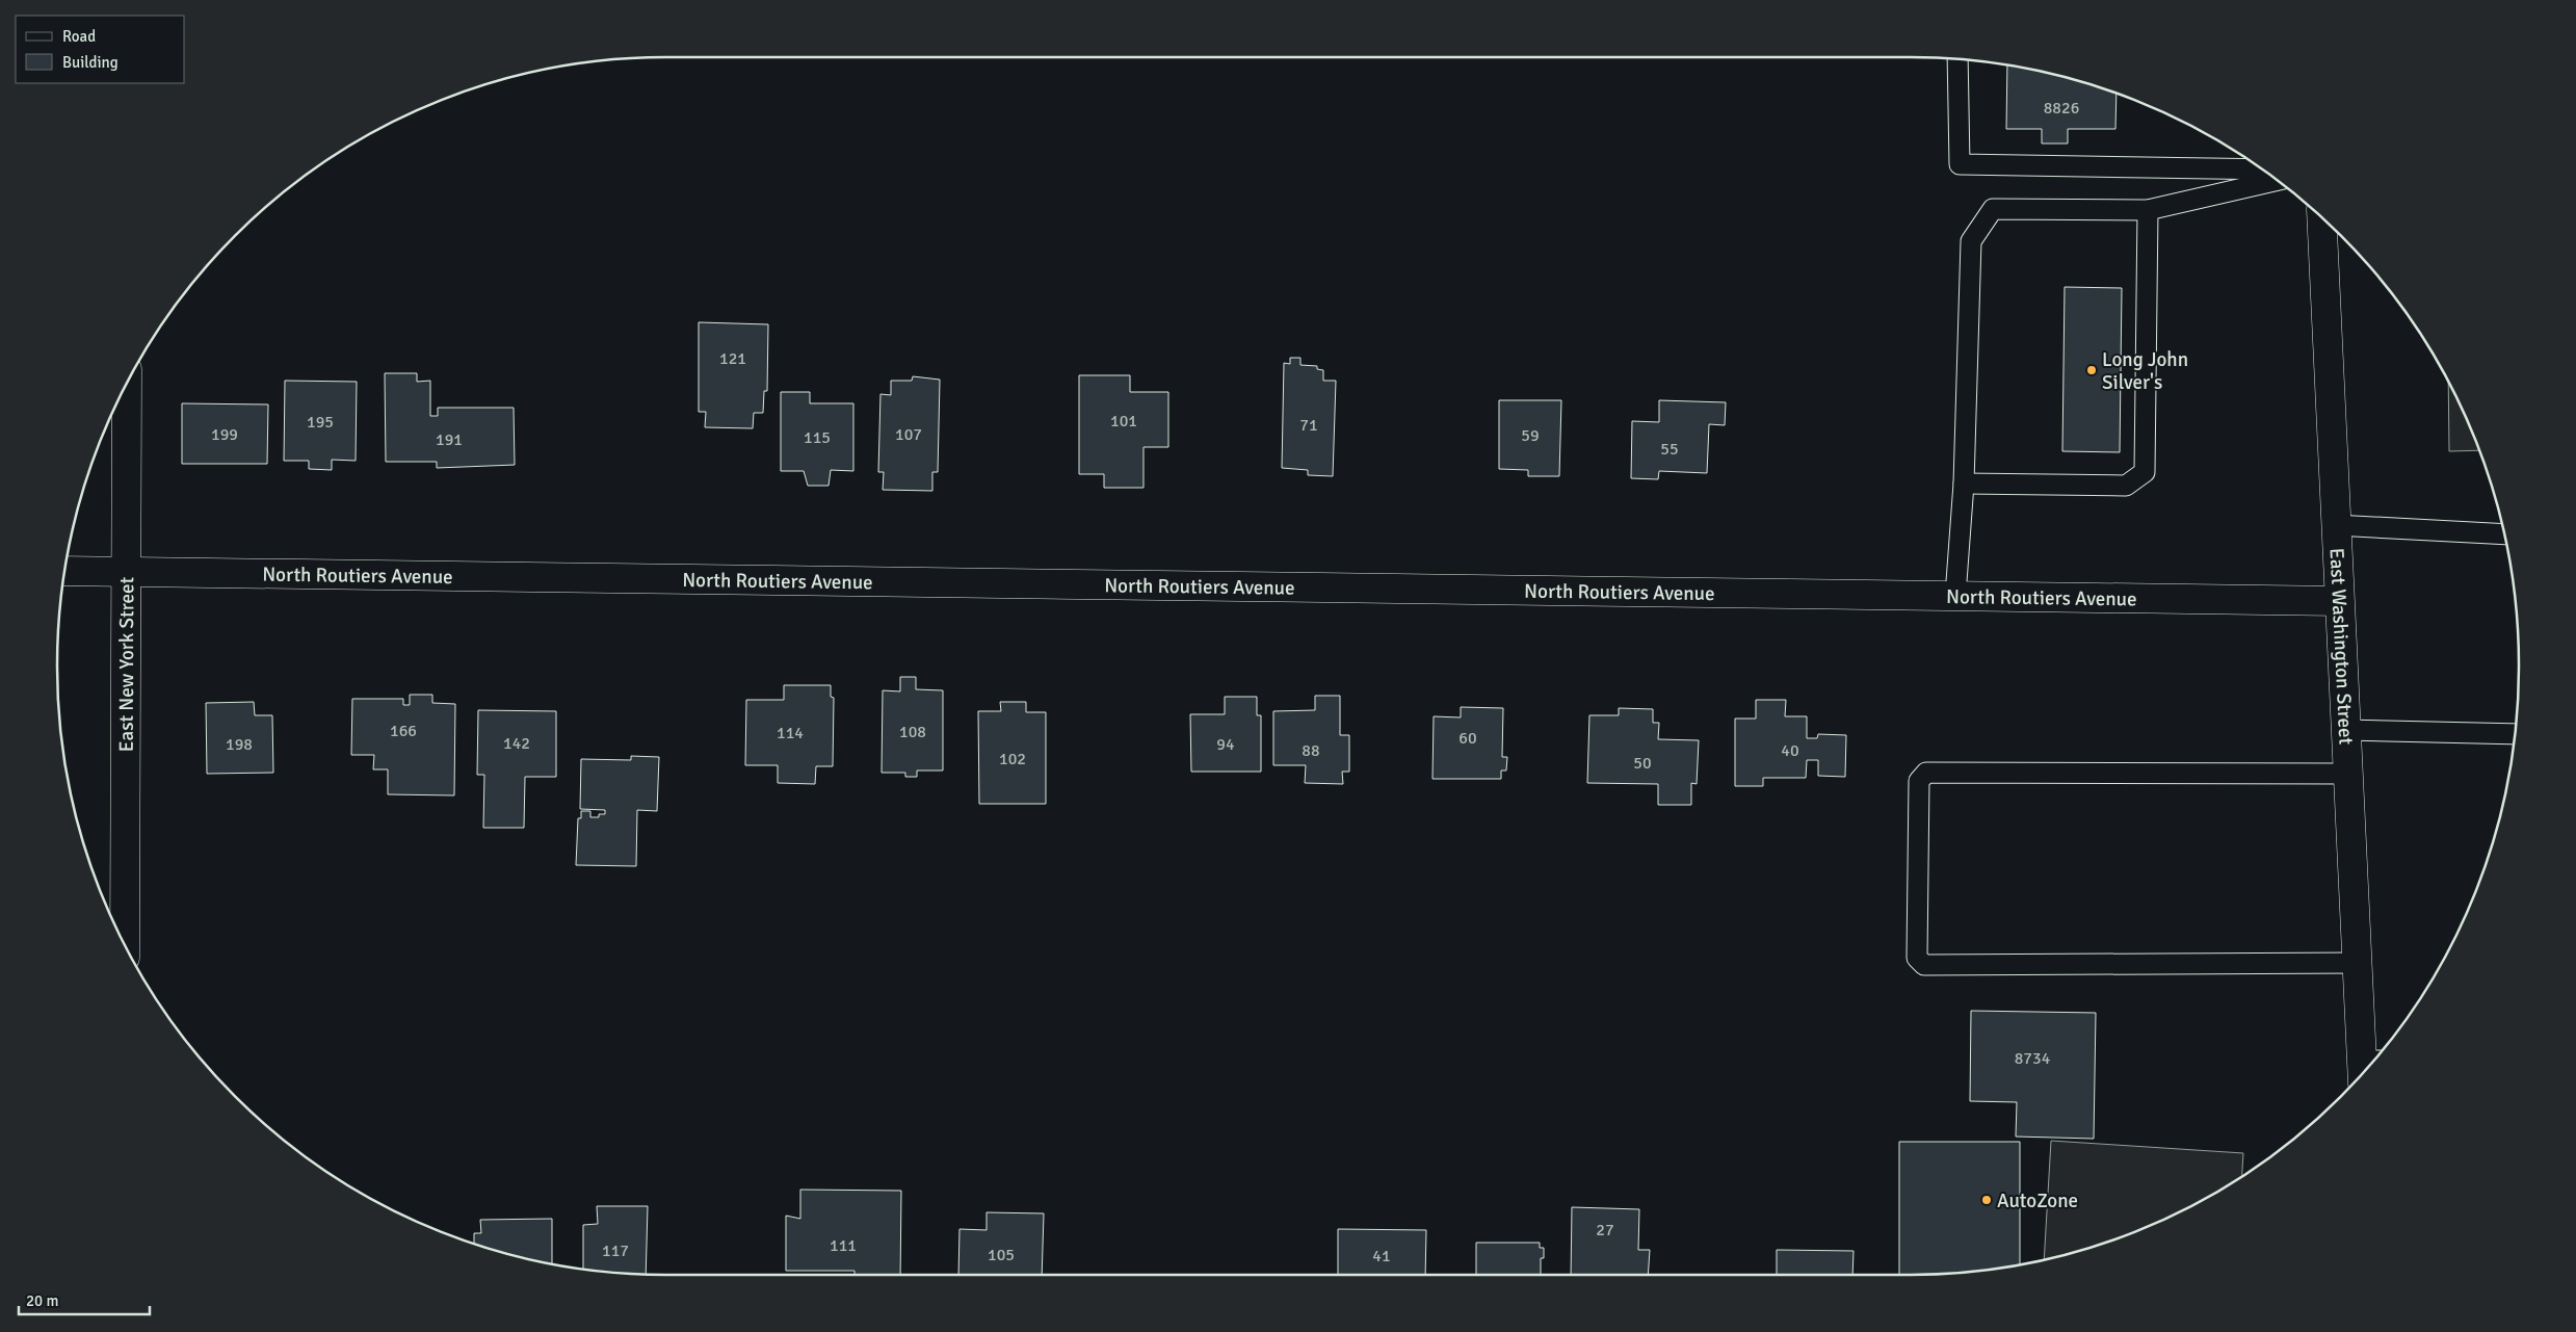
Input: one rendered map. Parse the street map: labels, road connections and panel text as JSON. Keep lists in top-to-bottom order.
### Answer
{
  "streets": {
    "street": ["North Routiers Avenue", "East Washington Street", "East New York Street"]
  },
  "crossings": [
    ["North Routiers Avenue", "East Washington Street"],
    ["North Routiers Avenue", "East New York Street"]
  ],
  "places": ["Long John Silver's", "AutoZone"],
  "house_numbers": [
    "8826",
    "121",
    "101",
    "195",
    "71",
    "199",
    "107",
    "59",
    "115",
    "191",
    "55",
    "166",
    "108",
    "114",
    "60",
    "142",
    "198",
    "94",
    "88",
    "40",
    "102",
    "50",
    "8734",
    "27",
    "111",
    "117",
    "105",
    "41"
  ],
  "legend": ["Road", "Building"],
  "scale_bar": "20 m"
}
